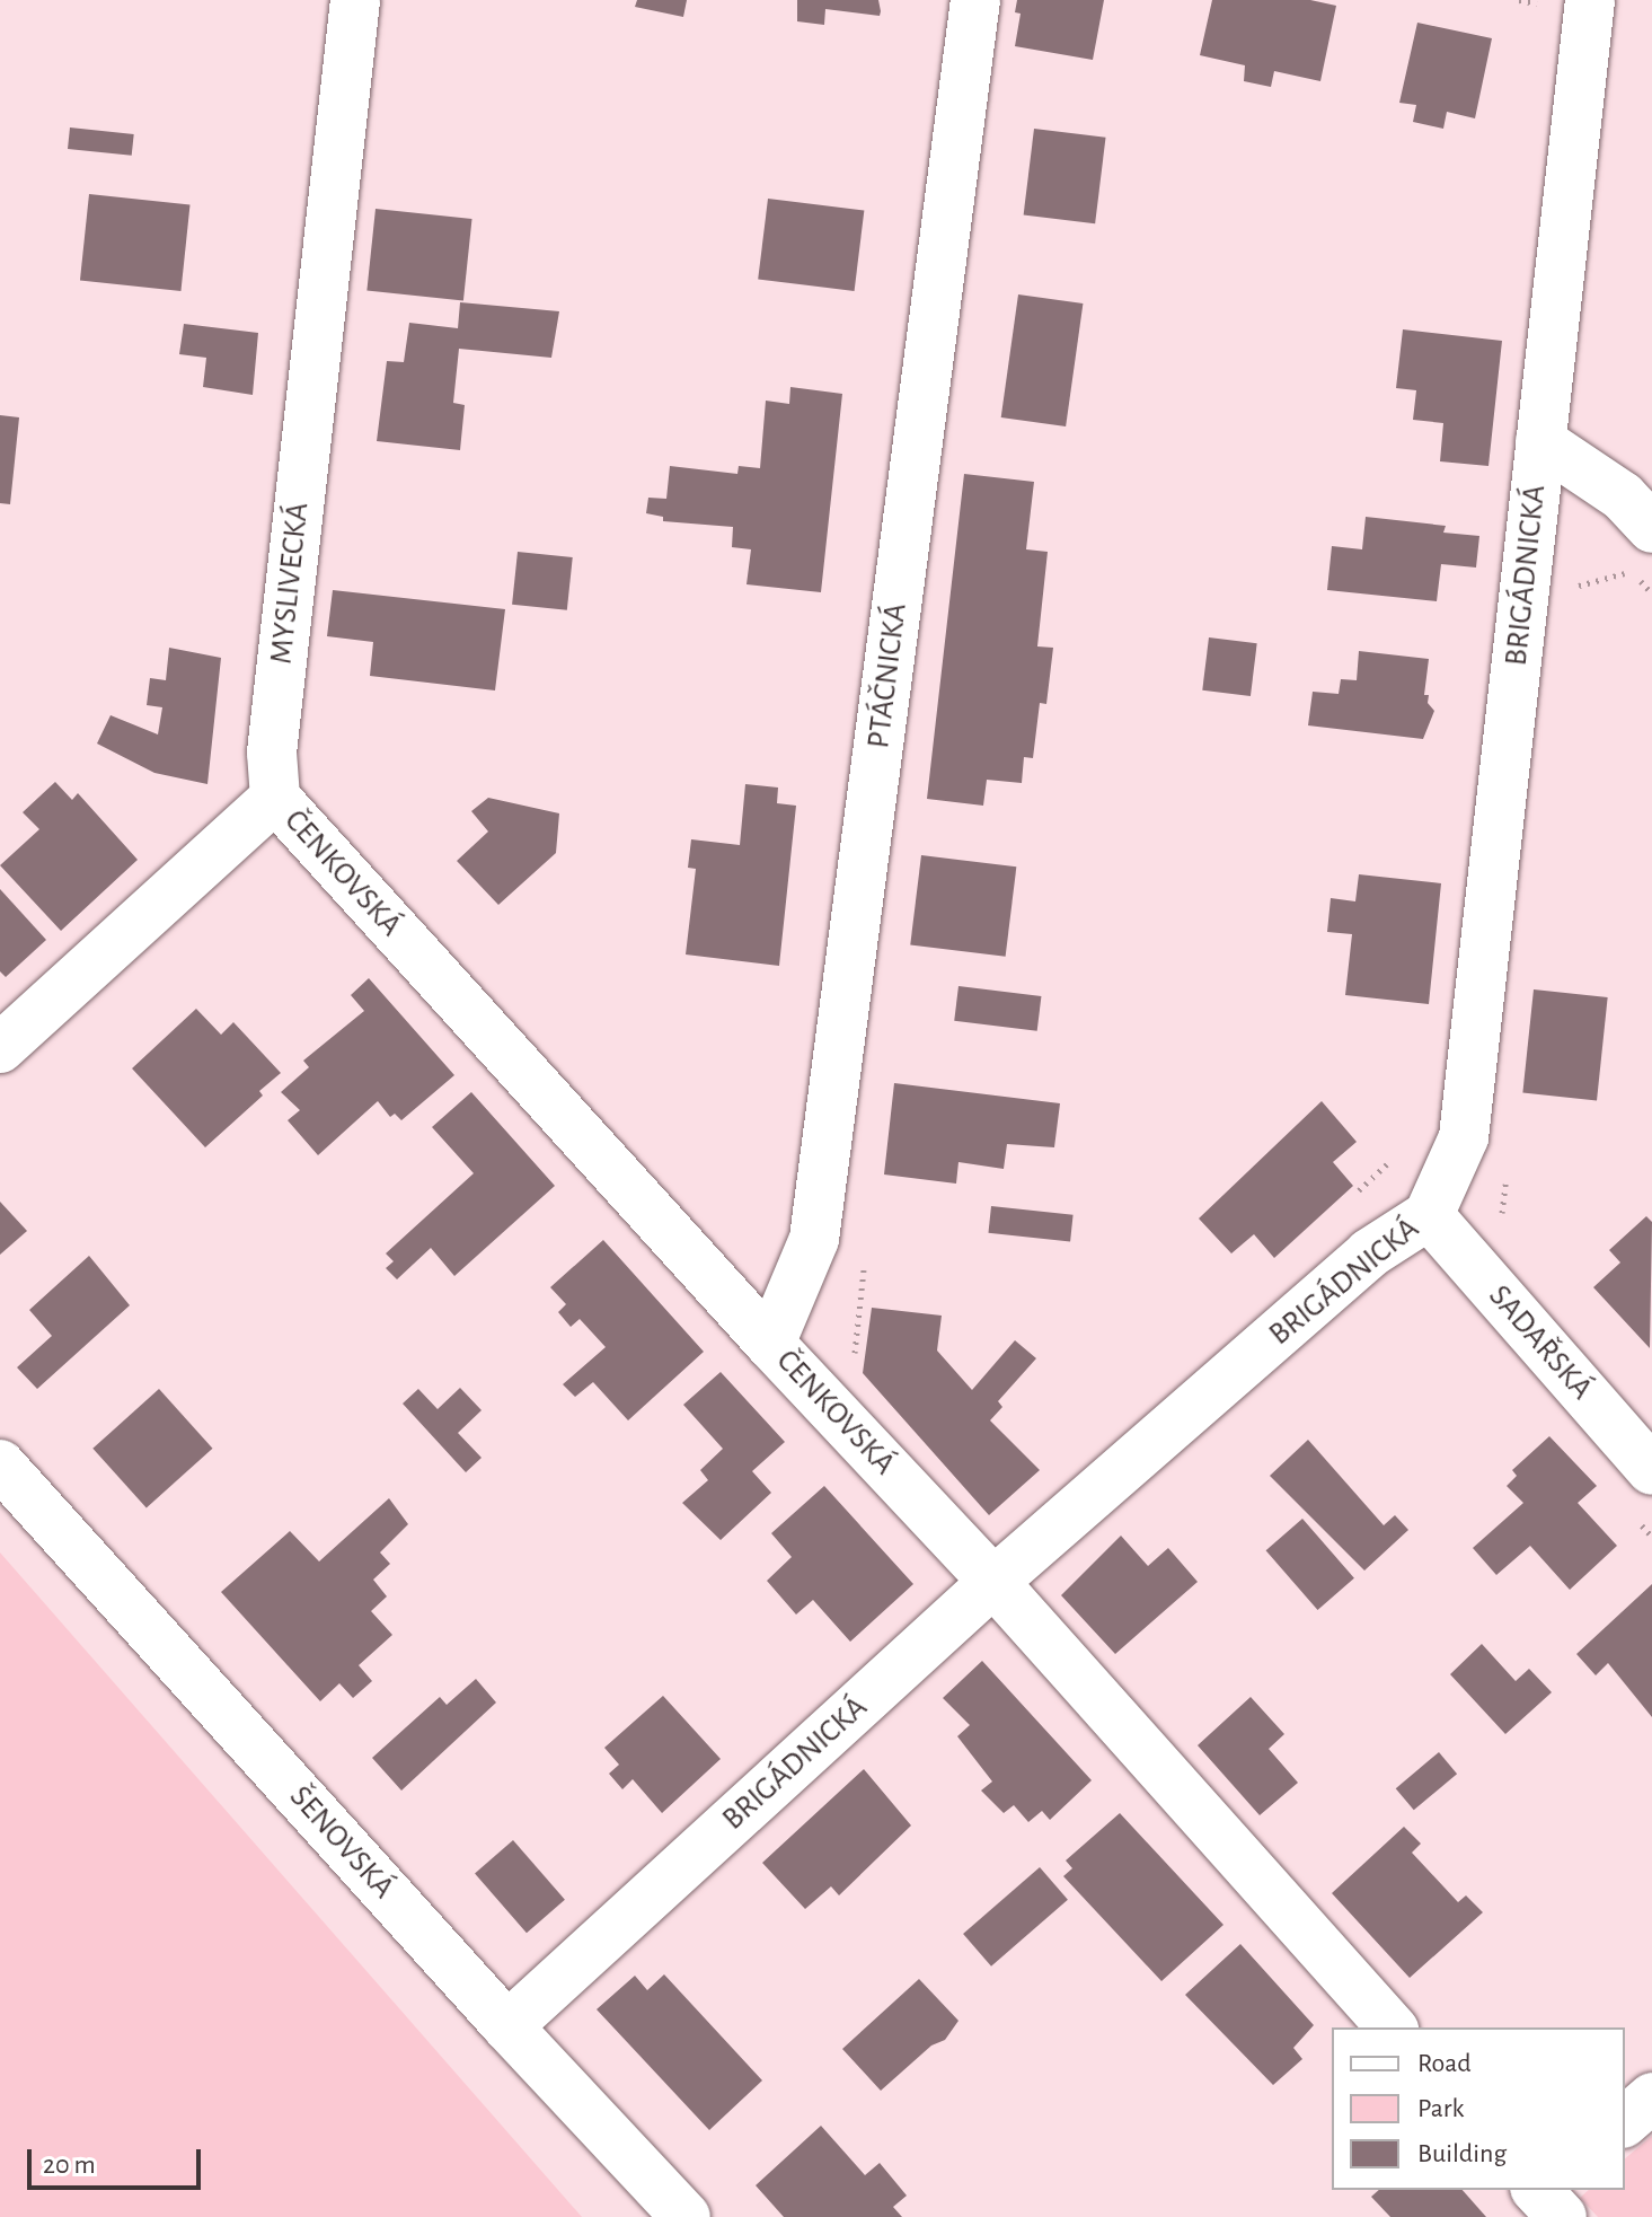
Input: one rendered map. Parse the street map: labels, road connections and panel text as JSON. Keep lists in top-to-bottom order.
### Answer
{
  "streets": {
    "street": [
      "BRIGÁDNICKÁ",
      "MYSLIVECKÁ",
      "PTÁČNICKÁ",
      "ČENKOVSKÁ",
      "SADAŘSKÁ",
      "ŠENOVSKÁ"
    ]
  },
  "crossings": [
    ["BRIGÁDNICKÁ", "ČENKOVSKÁ"],
    ["BRIGÁDNICKÁ", "SADAŘSKÁ"],
    ["BRIGÁDNICKÁ", "ŠENOVSKÁ"],
    ["MYSLIVECKÁ", "ČENKOVSKÁ"],
    ["PTÁČNICKÁ", "ČENKOVSKÁ"]
  ],
  "legend": ["Road", "Park", "Building"],
  "scale_bar": "20 m"
}
